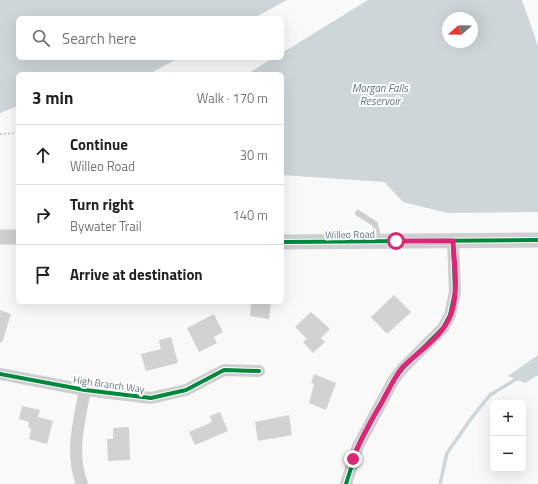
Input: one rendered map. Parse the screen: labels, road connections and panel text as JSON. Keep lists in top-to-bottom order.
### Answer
{
  "streets": {
    "street": ["Willeo Road", "High Branch Way"]
  },
  "water": ["Morgan Falls Reservoir"],
  "north": "left",
  "page": {
    "search": "Search here",
    "heading": ["3 min", "Walk · 170 m"],
    "list": [
      ["Continue", "Willeo Road", "30 m"],
      ["Turn right", "Bywater Trail", "140 m"],
      "Arrive at destination"
    ],
    "map_buttons": ["+", "−"]
  }
}
